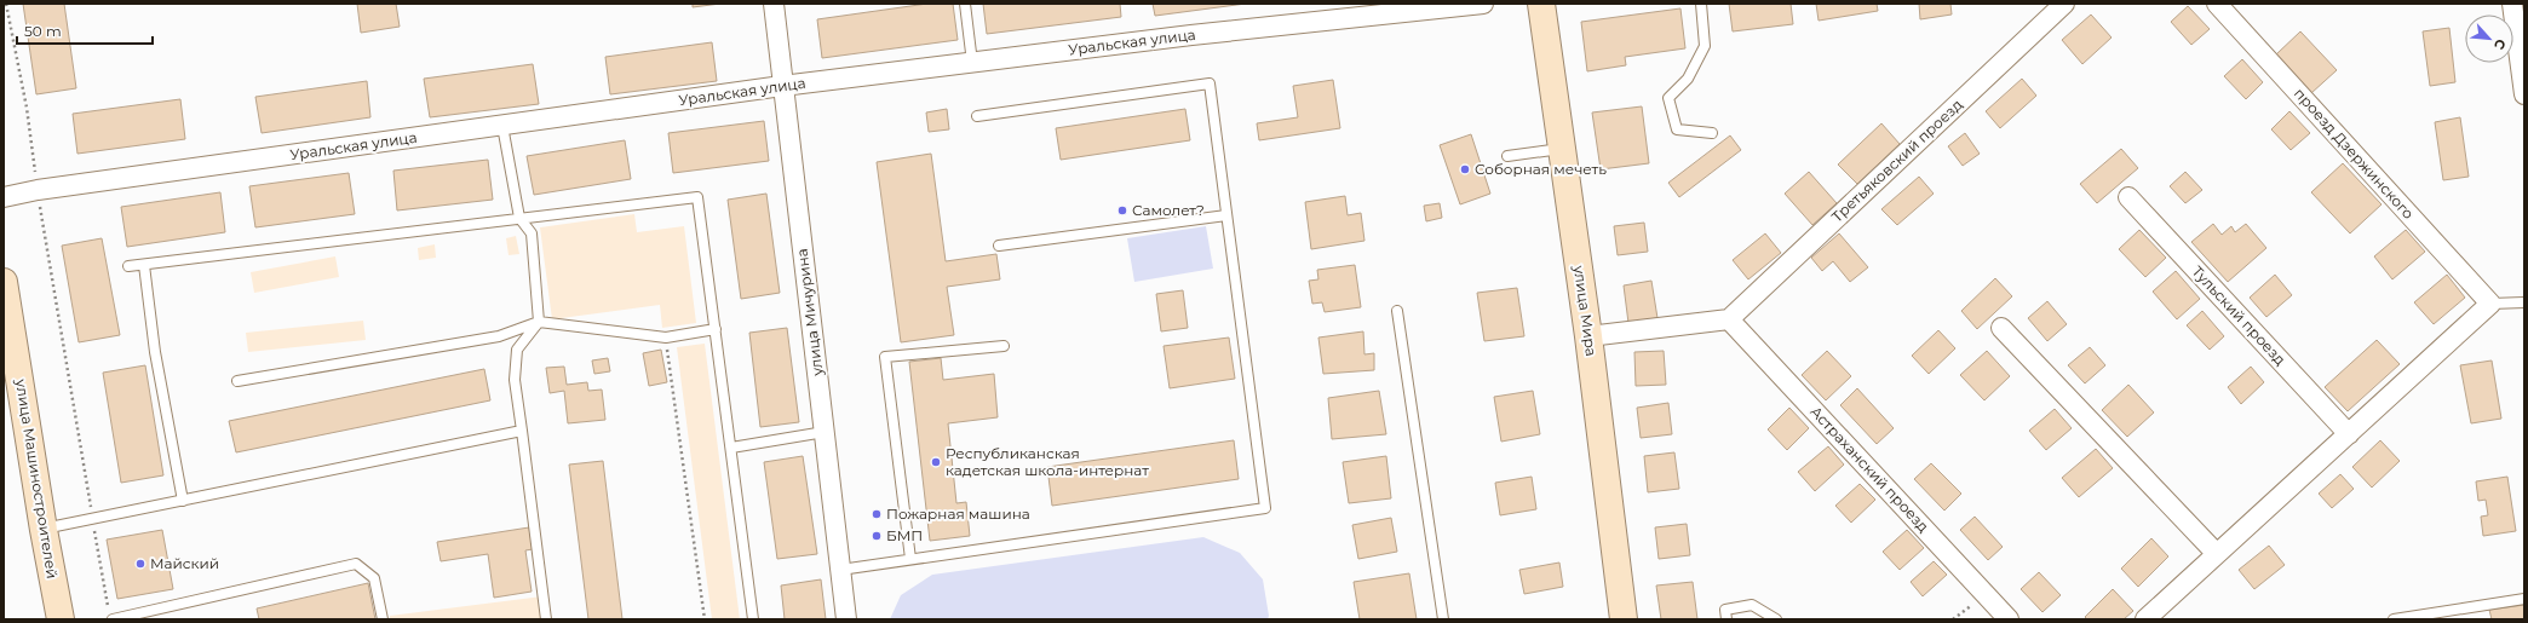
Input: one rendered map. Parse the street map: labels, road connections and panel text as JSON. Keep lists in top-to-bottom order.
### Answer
{
  "streets": {
    "street": [
      "Уральская улица",
      "проезд Дзержинского",
      "Третьяковский проезд",
      "улица Мира",
      "улица Мичурина",
      "Тульский проезд",
      "Астраханский проезд",
      "улица Машиностроителей"
    ]
  },
  "crossings": [
    ["Уральская улица", "улица Мичурина"],
    ["Третьяковский проезд", "Астраханский проезд"]
  ],
  "places": [
    "Соборная мечеть",
    "Самолет?",
    "Республиканская кадетская школа-интернат",
    "Пожарная машина",
    "БМП",
    "Майский"
  ],
  "scale_bar": "50 m",
  "north": "bottom right"
}
